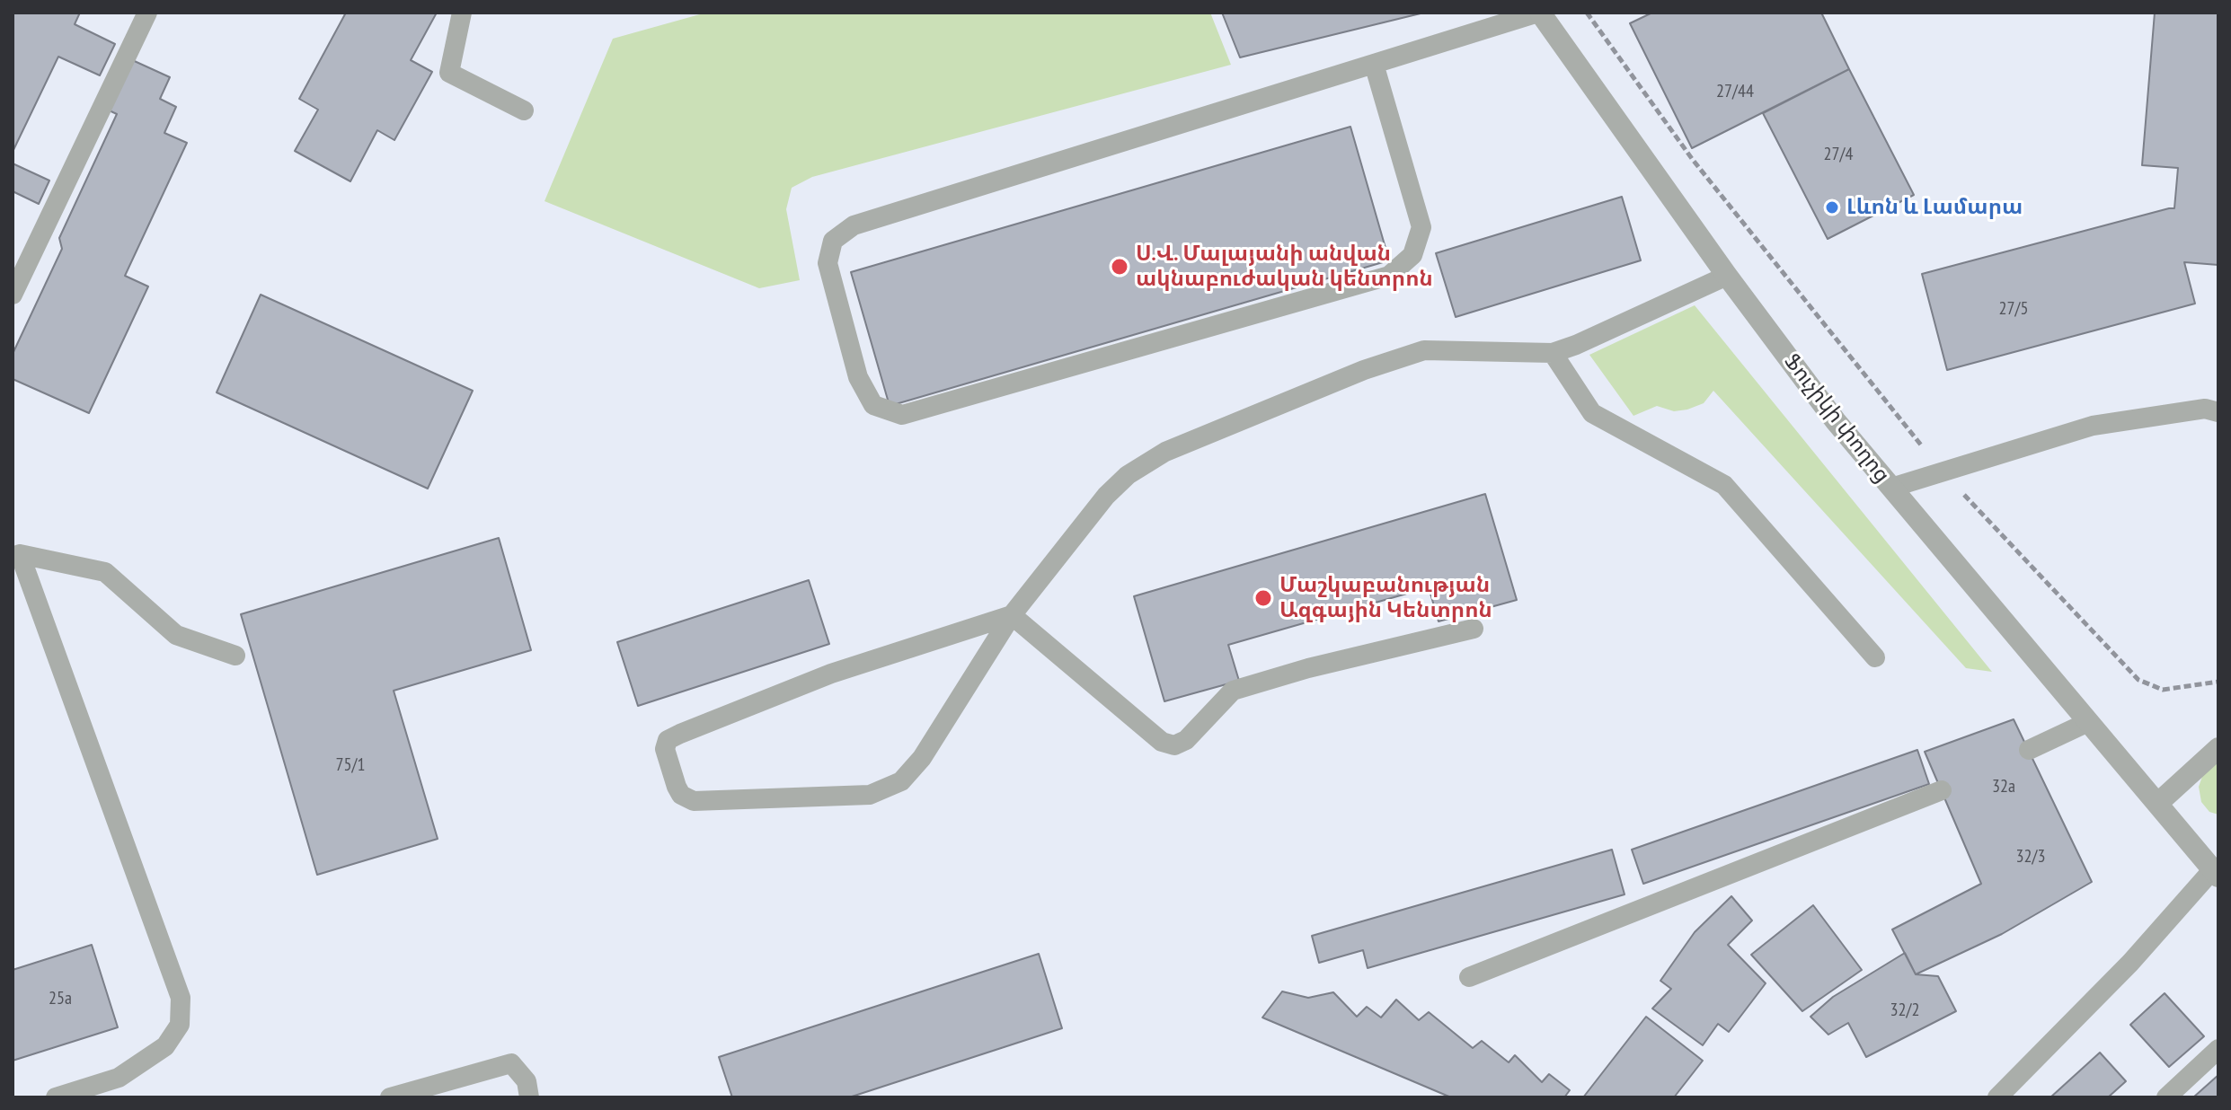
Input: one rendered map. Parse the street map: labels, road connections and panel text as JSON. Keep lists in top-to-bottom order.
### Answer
{
  "streets": {
    "street": ["Ֆուչիկի փողոց"]
  },
  "places": ["Լևոն և Լամարա", "Ս.Վ. Մալայանի անվան ակնաբուժական կենտրոն", "Մաշկաբանության Ազգային Կենտրոն"],
  "house_numbers": [
    "27/44",
    "27/4",
    "27/5",
    "75/1",
    "32a",
    "32/3",
    "25a",
    "32/2"
  ]
}
